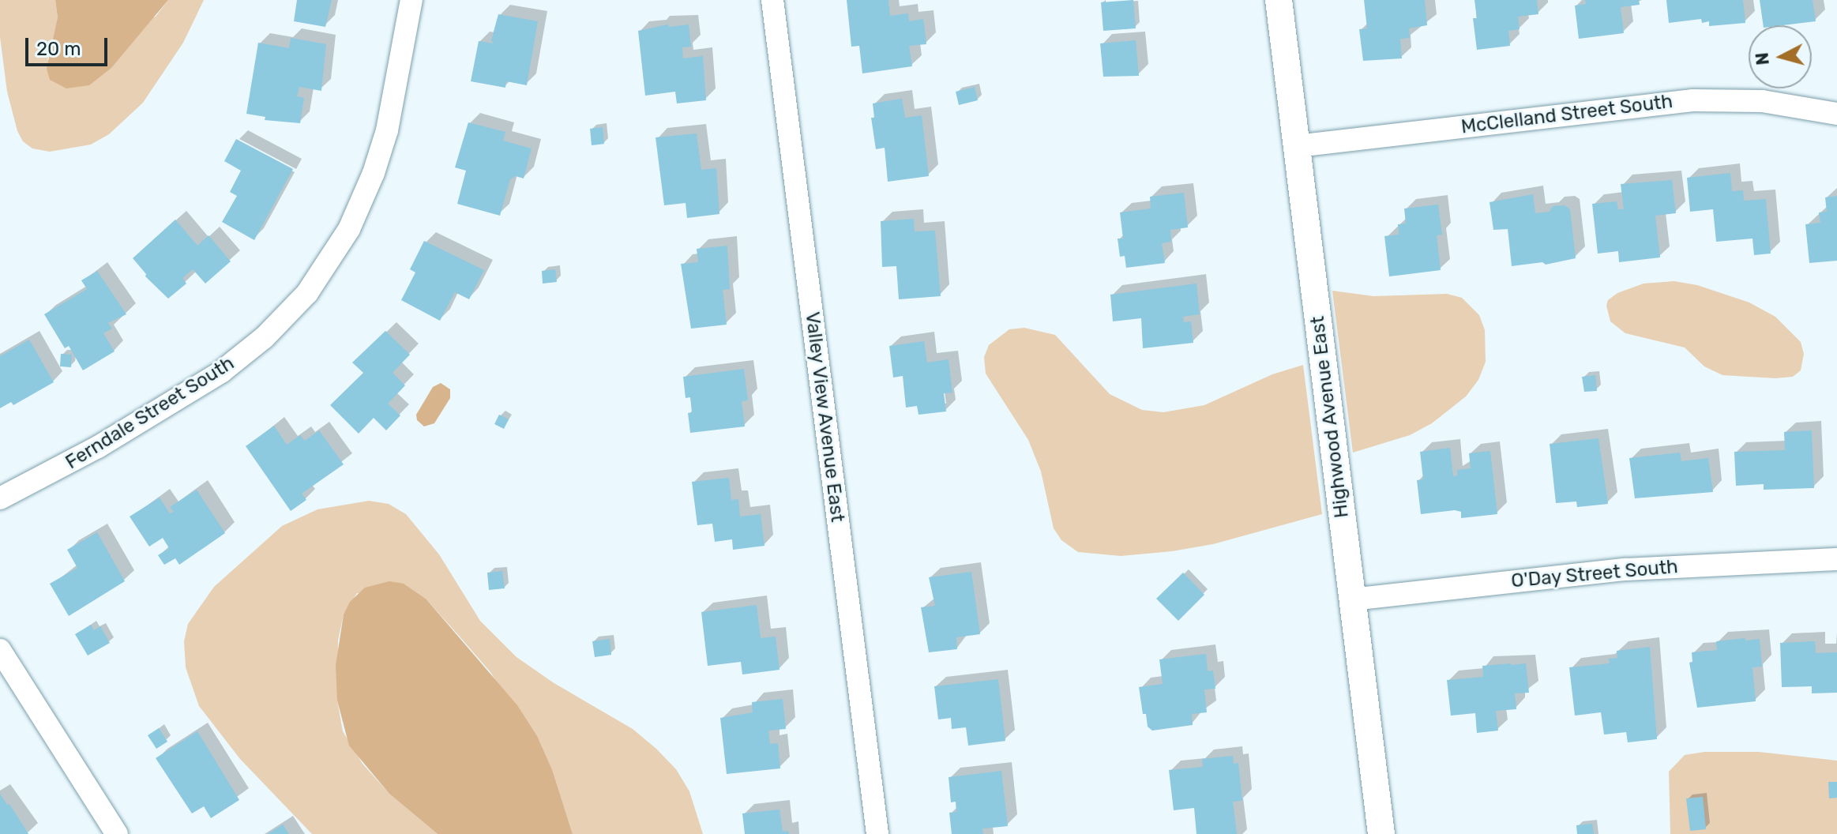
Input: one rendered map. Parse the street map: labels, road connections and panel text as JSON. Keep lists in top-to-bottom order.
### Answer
{
  "streets": {
    "street": [
      "McClelland Street South",
      "Ferndale Street South",
      "Valley View Avenue East",
      "Highwood Avenue East",
      "O'Day Street South"
    ]
  },
  "crossings": [
    ["McClelland Street South", "Highwood Avenue East"],
    ["Highwood Avenue East", "O'Day Street South"]
  ],
  "scale_bar": "20 m",
  "north": "left"
}
